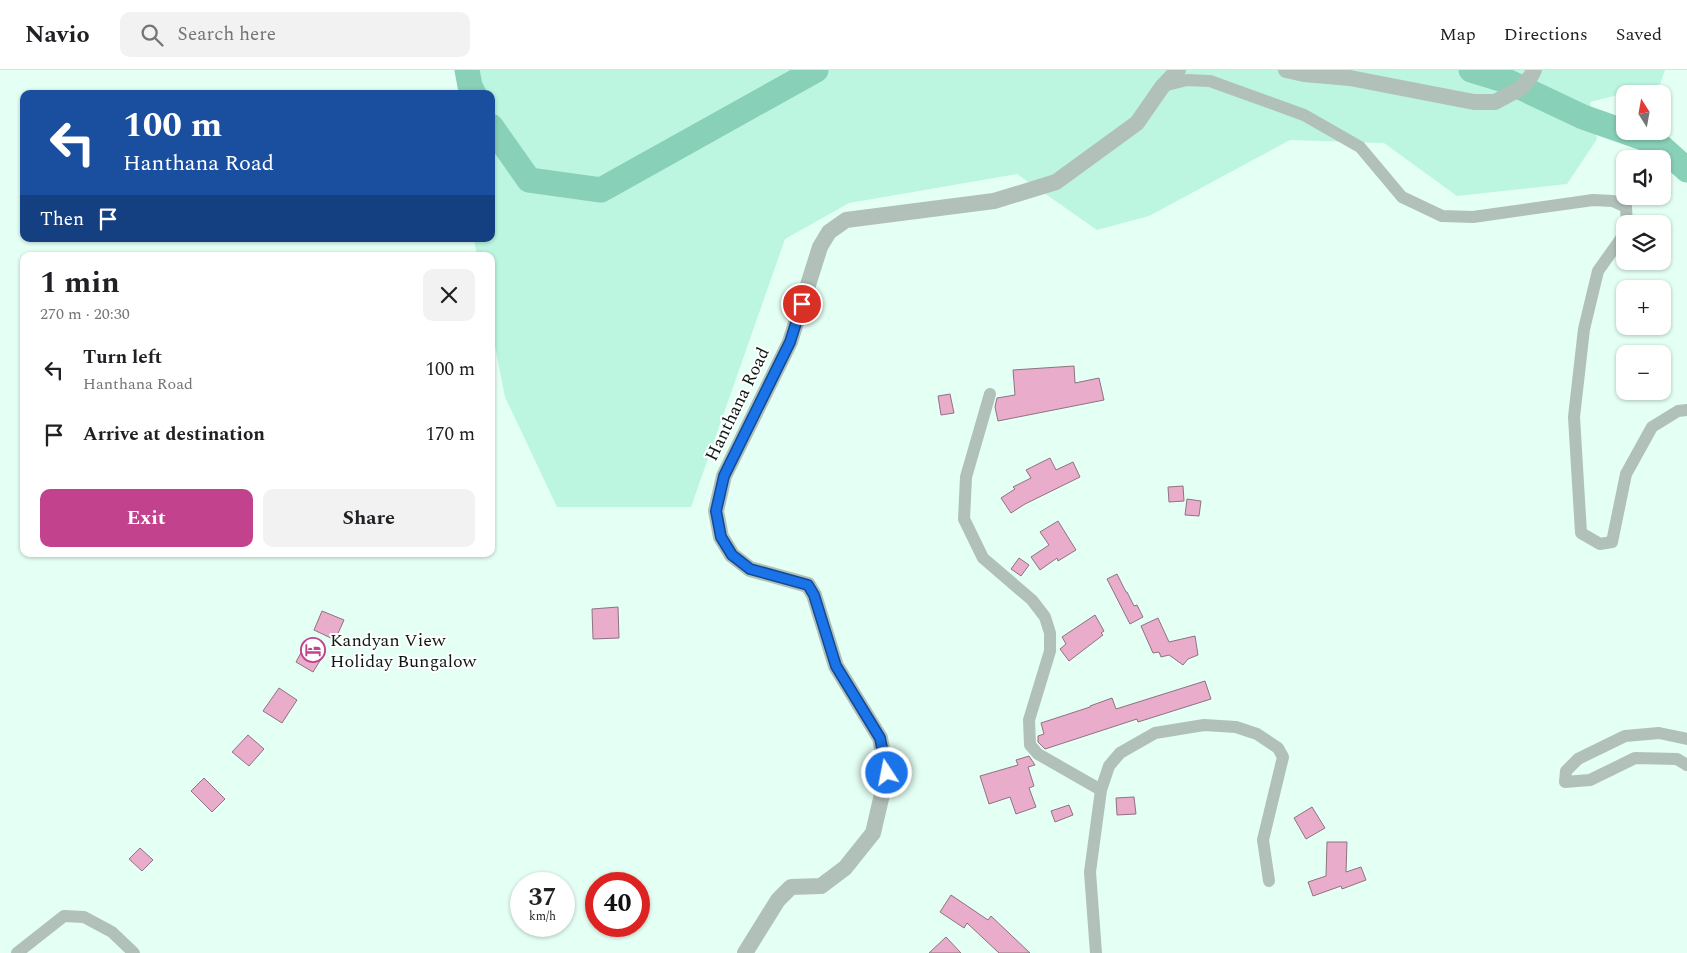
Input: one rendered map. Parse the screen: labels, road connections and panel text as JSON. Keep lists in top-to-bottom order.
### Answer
{
  "streets": {
    "street": ["Hanthana Road"]
  },
  "places": {
    "hotel": ["Kandyan View Holiday Bungalow"]
  },
  "north": "top",
  "page": {
    "header": "Navio",
    "search": "Search here",
    "nav": ["Map", "Directions", "Saved"],
    "map_buttons": ["+", "−"],
    "turn": ["100 m", "Hanthana Road"],
    "then": "Then",
    "heading": ["1 min", "270 m · 20:30"],
    "list": [
      {
        "name": "Turn left",
        "note": "Hanthana Road",
        "value": "100 m"
      },
      {
        "name": "Arrive at destination",
        "value": "170 m"
      }
    ],
    "buttons": ["Exit", "Share"],
    "speed": "37 km/h",
    "limit": "40"
  }
}
